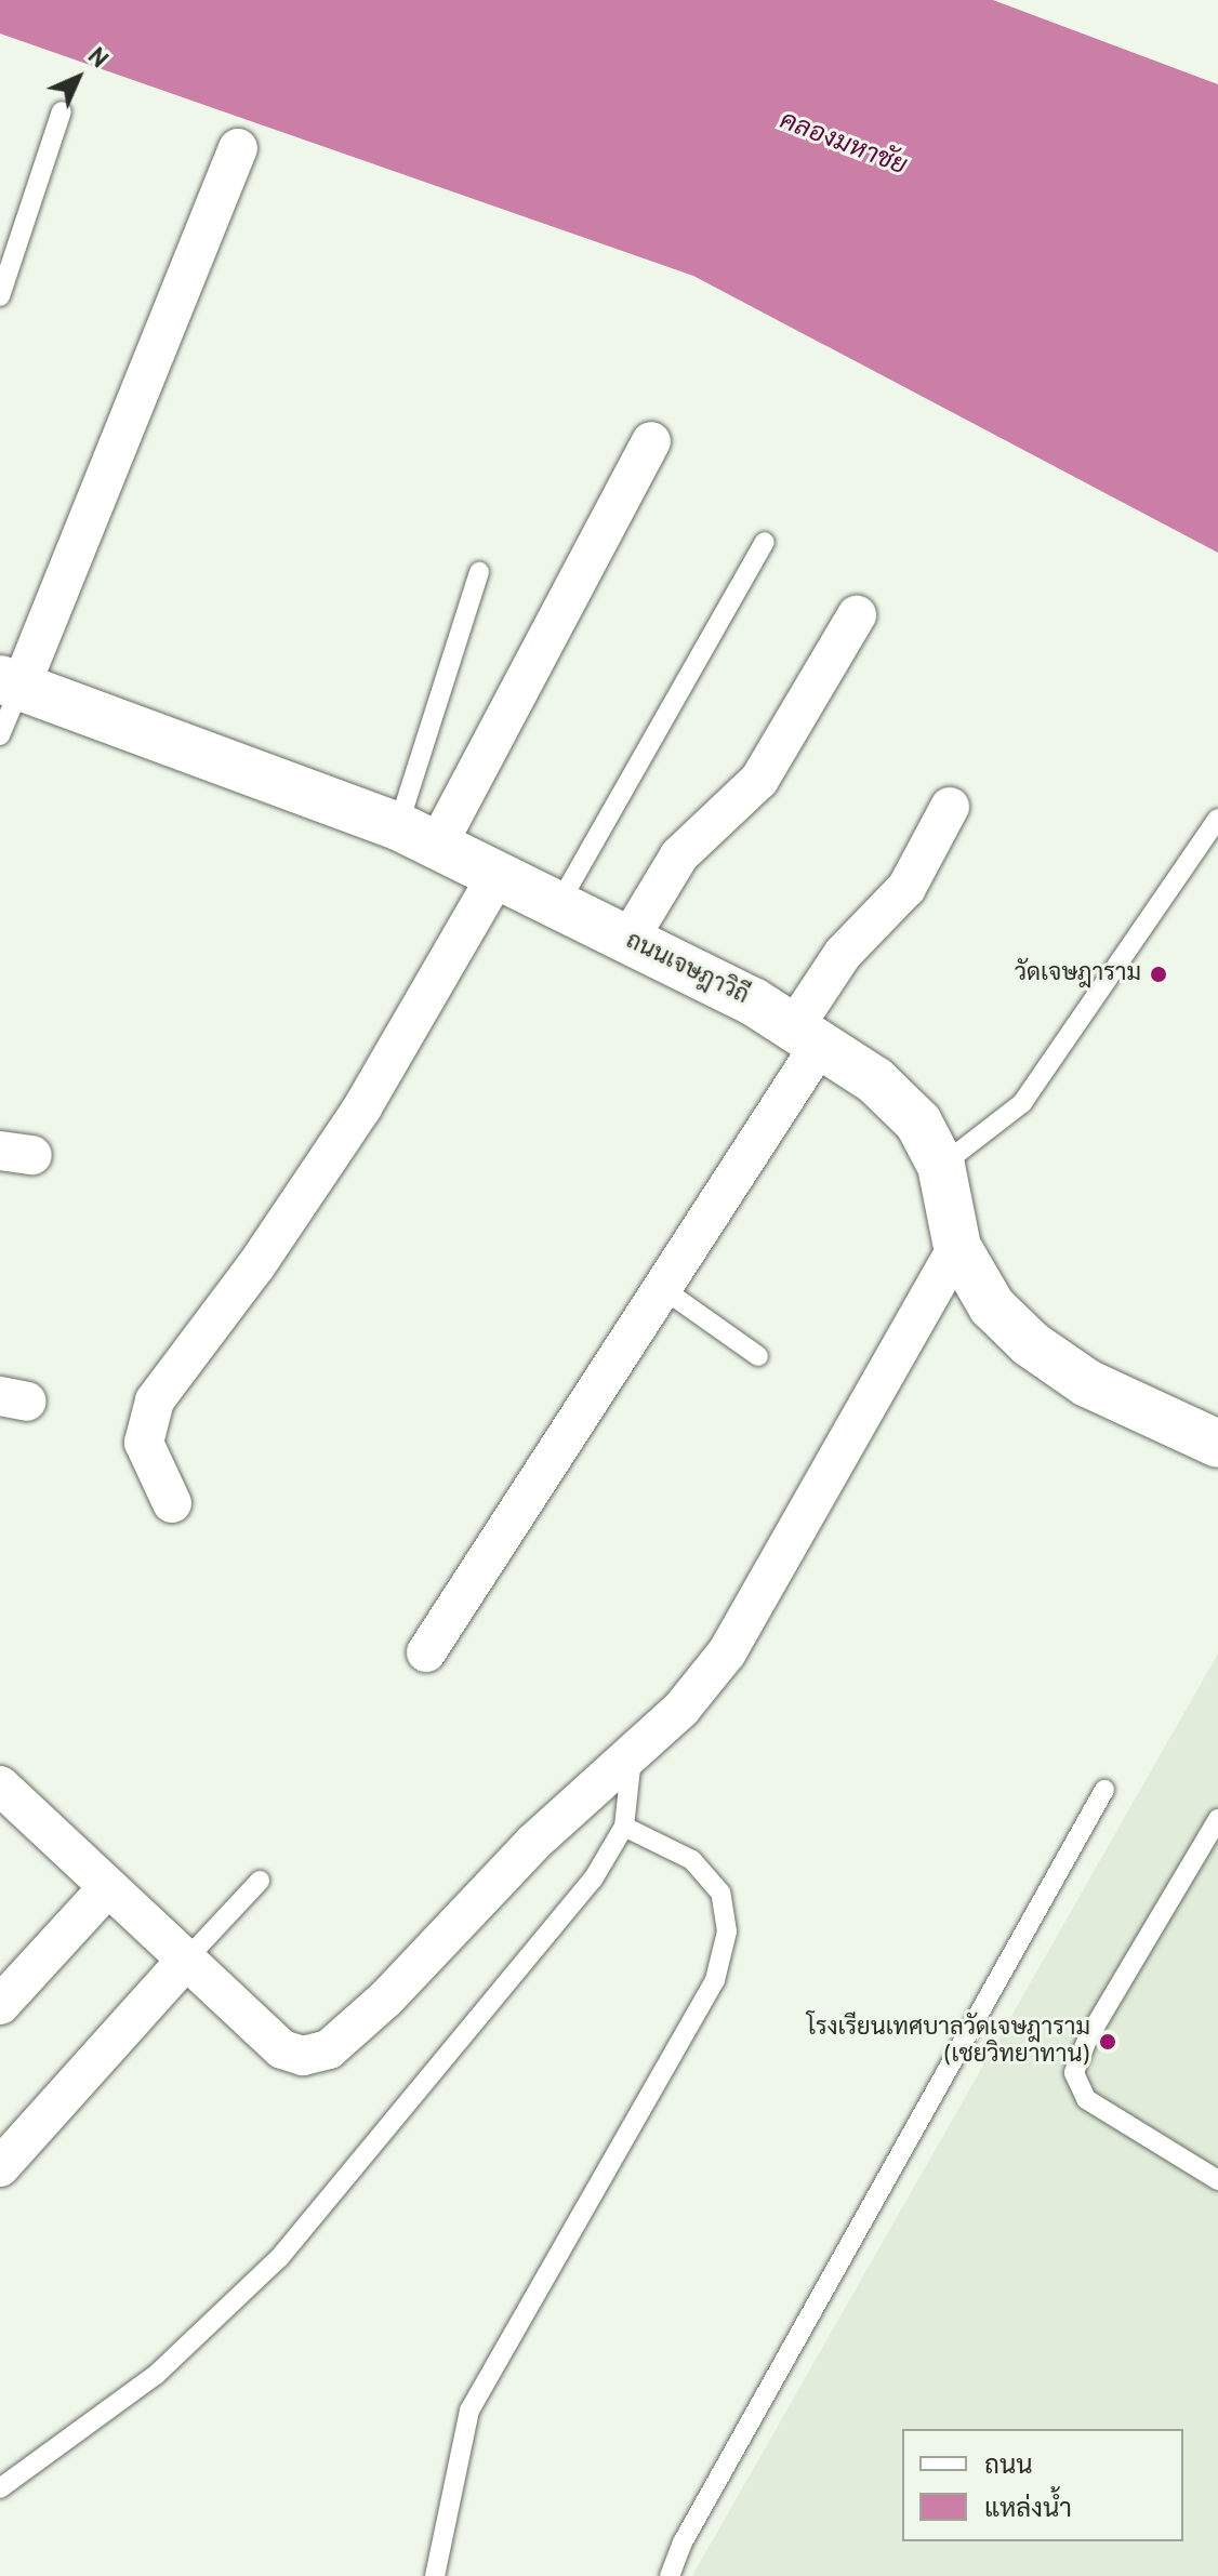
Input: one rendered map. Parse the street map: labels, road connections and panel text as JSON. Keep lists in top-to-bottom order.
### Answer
{
  "streets": {
    "street": ["ถนนเจษฎาวิถี"]
  },
  "water": ["คลองมหาชัย"],
  "places": ["วัดเจษฎาราม", "โรงเรียนเทศบาลวัดเจษฎาราม (เชยวิทยาทาน)"],
  "legend": ["ถนน", "แหล่งน้ำ"],
  "north": "top right"
}
